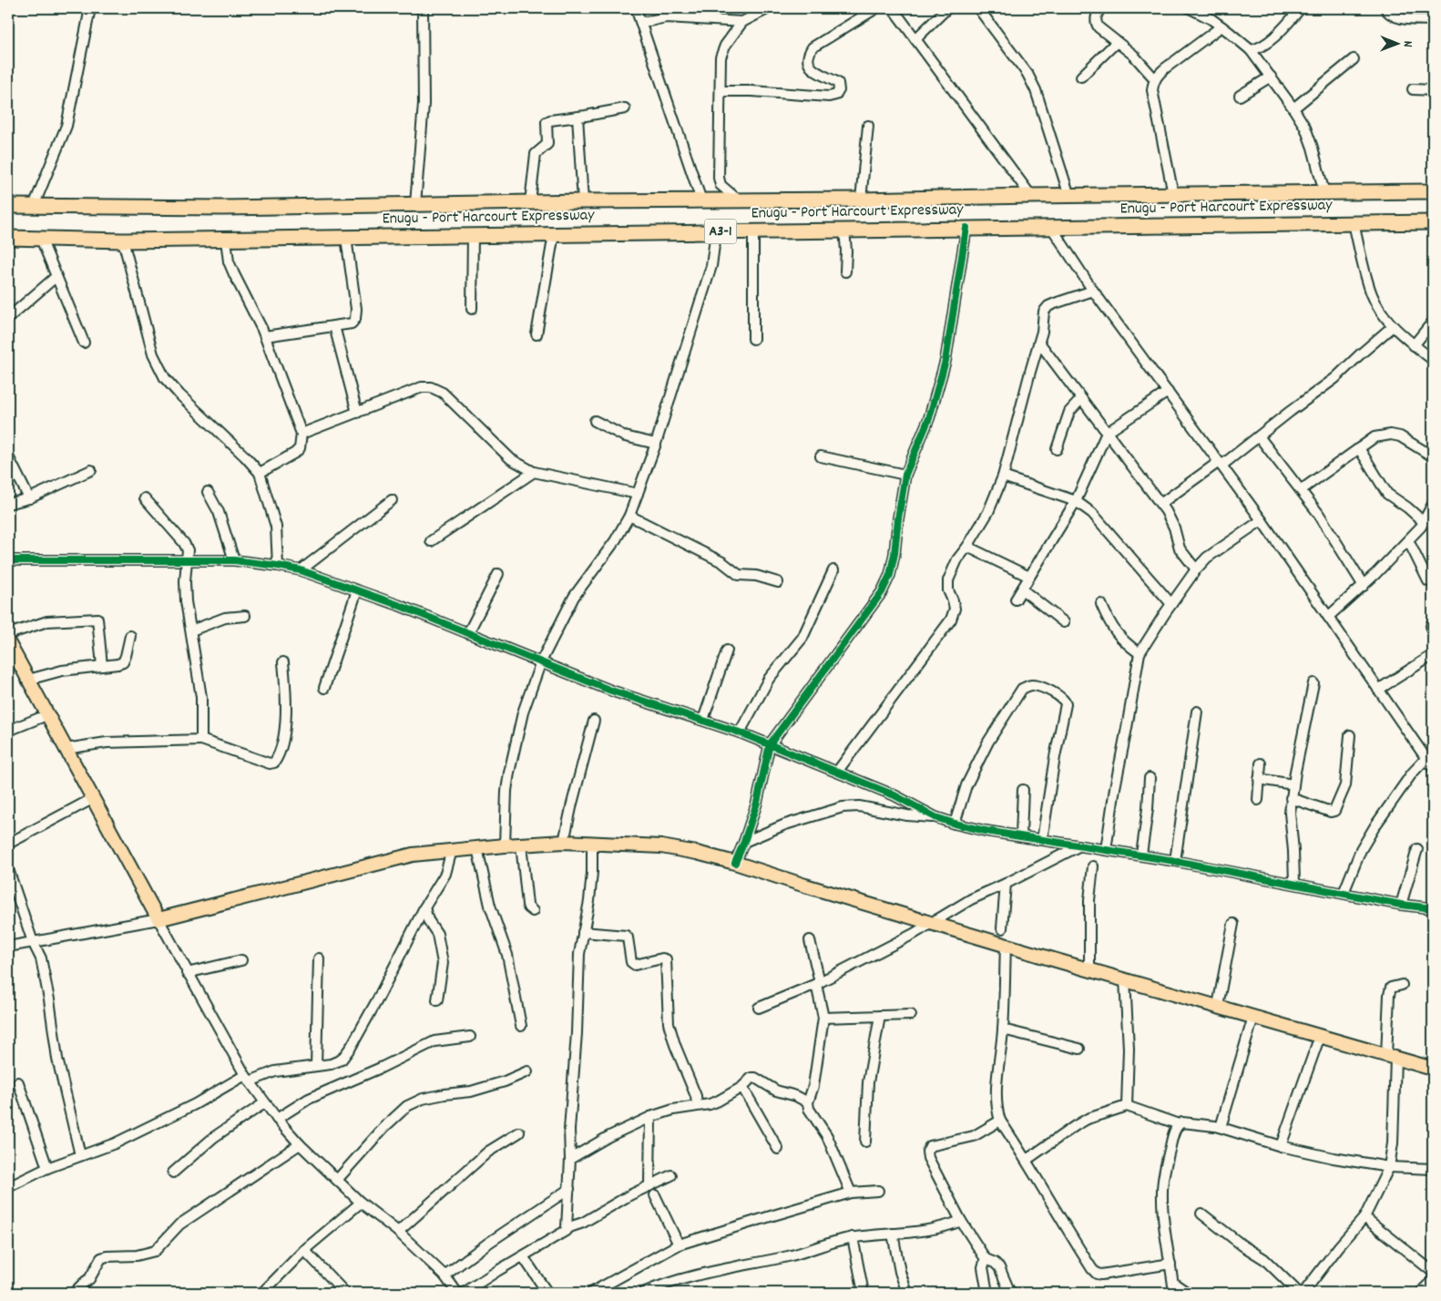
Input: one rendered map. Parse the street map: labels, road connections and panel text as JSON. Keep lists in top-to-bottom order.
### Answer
{
  "streets": {
    "highway": ["Enugu - Port Harcourt Expressway", "A3-1"]
  },
  "north": "right"
}
